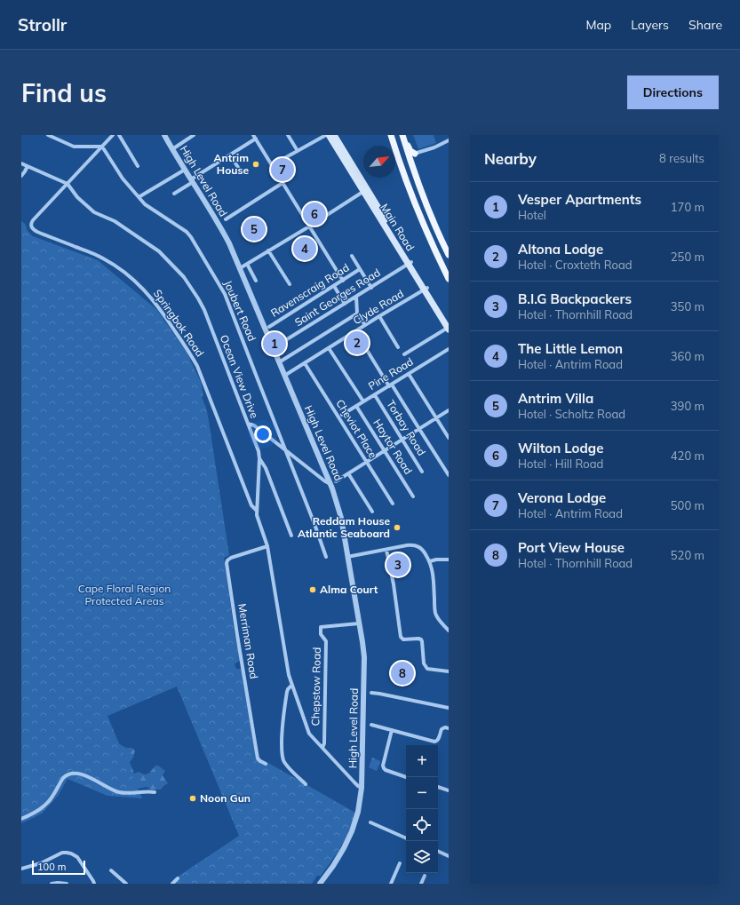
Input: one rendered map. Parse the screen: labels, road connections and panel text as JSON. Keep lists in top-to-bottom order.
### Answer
{
  "streets": {
    "main road": ["Main Road"],
    "street": [
      "High Level Road",
      "Ravenscraig Road",
      "Saint Georges Road",
      "Clyde Road",
      "Joubert Road",
      "Springbok Road",
      "Pine Road",
      "Ocean View Drive",
      "Torbay Road",
      "Cheviot Place",
      "Haytor Road",
      "Merriman Road",
      "Chepstow Road"
    ]
  },
  "crossings": [
    ["High Level Road", "Saint Georges Road"],
    ["High Level Road", "Clyde Road"],
    ["High Level Road", "Ocean View Drive"],
    ["High Level Road", "Chepstow Road"],
    ["Main Road", "Saint Georges Road"],
    ["Main Road", "Clyde Road"],
    ["Ravenscraig Road", "Saint Georges Road"],
    ["Clyde Road", "Cheviot Place"],
    ["Springbok Road", "Ocean View Drive"],
    ["Pine Road", "Torbay Road"],
    ["Pine Road", "Haytor Road"],
    ["Ocean View Drive", "Merriman Road"],
    ["Ocean View Drive", "Chepstow Road"]
  ],
  "parks": ["Cape Floral Region Protected Areas"],
  "places": [
    "Antrim House",
    "Reddam House Atlantic Seaboard",
    "Alma Court",
    "Noon Gun"
  ],
  "scale_bar": "100 m",
  "north": "top right",
  "page": {
    "header": "Strollr",
    "nav": ["Map", "Layers", "Share"],
    "buttons": "Directions",
    "title": "Find us",
    "heading": ["Nearby", "8 results"],
    "pins": [
      "7",
      "6",
      "5",
      "4",
      "2",
      "1",
      "3",
      "8"
    ],
    "list": [
      {
        "mark": "1",
        "name": "Vesper Apartments",
        "note": "Hotel",
        "value": "170 m"
      },
      {
        "mark": "2",
        "name": "Altona Lodge",
        "note": "Hotel · Croxteth Road",
        "value": "250 m"
      },
      {
        "mark": "3",
        "name": "B.I.G Backpackers",
        "note": "Hotel · Thornhill Road",
        "value": "350 m"
      },
      {
        "mark": "4",
        "name": "The Little Lemon",
        "note": "Hotel · Antrim Road",
        "value": "360 m"
      },
      {
        "mark": "5",
        "name": "Antrim Villa",
        "note": "Hotel · Scholtz Road",
        "value": "390 m"
      },
      {
        "mark": "6",
        "name": "Wilton Lodge",
        "note": "Hotel · Hill Road",
        "value": "420 m"
      },
      {
        "mark": "7",
        "name": "Verona Lodge",
        "note": "Hotel · Antrim Road",
        "value": "500 m"
      },
      {
        "mark": "8",
        "name": "Port View House",
        "note": "Hotel · Thornhill Road",
        "value": "520 m"
      }
    ],
    "map_buttons": ["+", "−"],
    "scale": "100 m"
  }
}
